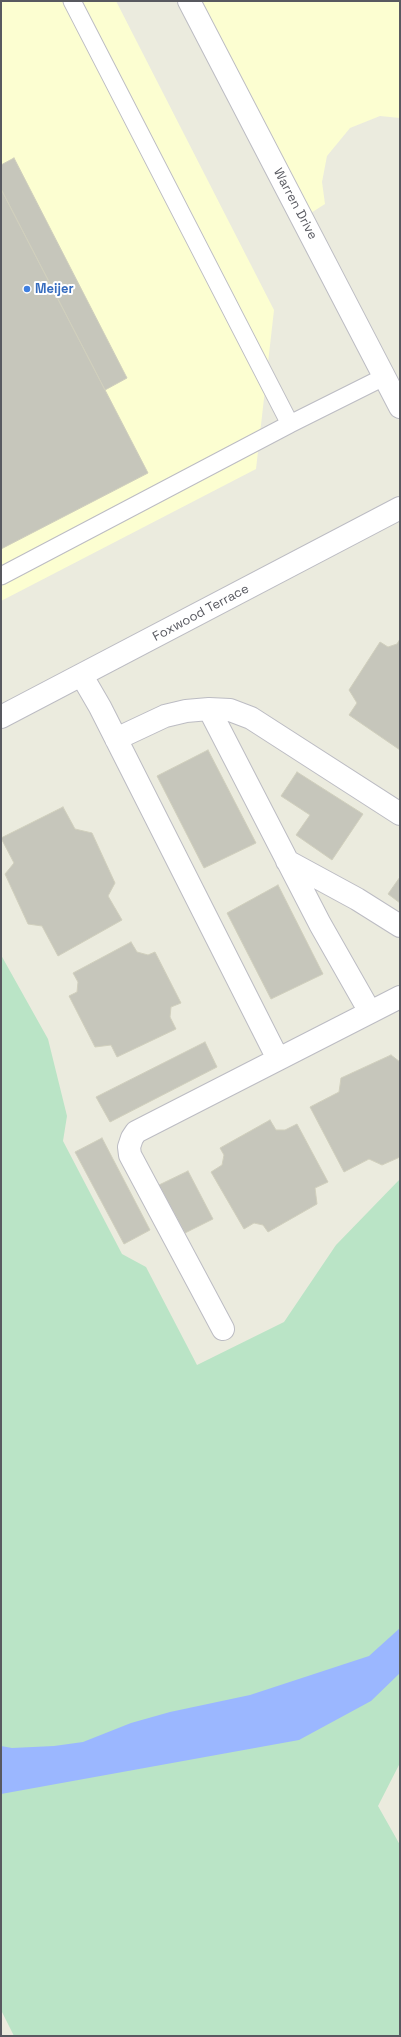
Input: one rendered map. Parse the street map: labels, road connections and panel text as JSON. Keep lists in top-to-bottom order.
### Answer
{
  "streets": {
    "street": ["Warren Drive", "Foxwood Terrace"]
  },
  "places": ["Meijer"]
}
